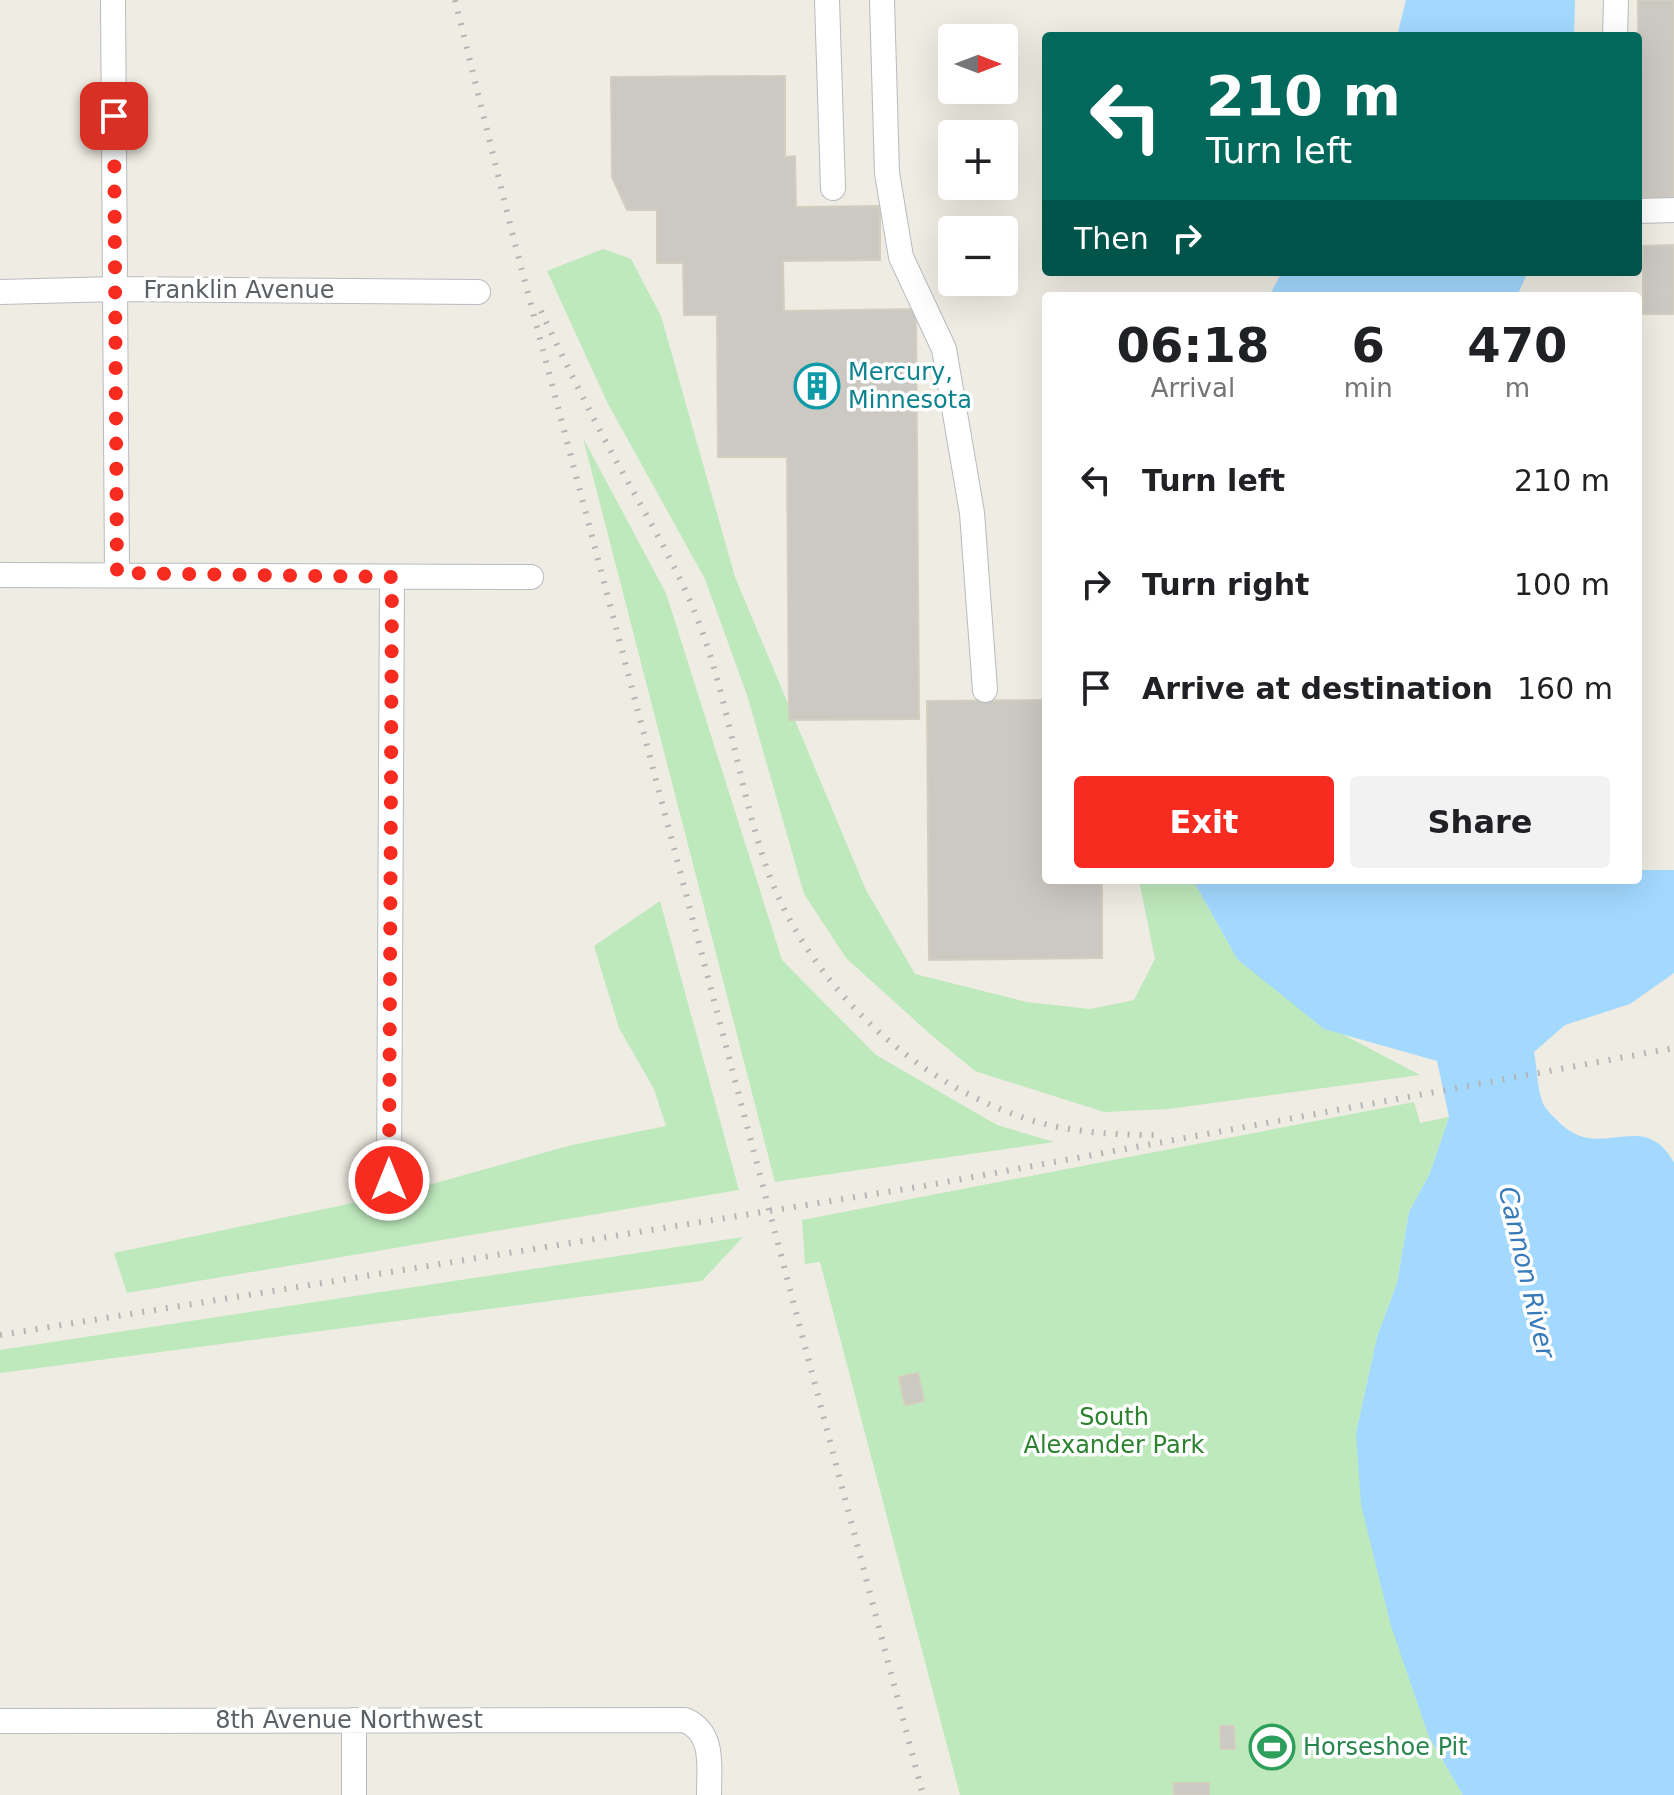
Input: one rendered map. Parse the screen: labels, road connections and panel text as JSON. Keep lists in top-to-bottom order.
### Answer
{
  "streets": {
    "street": ["Franklin Avenue", "8th Avenue Northwest"]
  },
  "water": ["Cannon River"],
  "parks": ["South Alexander Park"],
  "places": {
    "building": ["Mercury, Minnesota"],
    "sports": ["Horseshoe Pit"]
  },
  "north": "right",
  "page": {
    "map_buttons": ["+", "−"],
    "turn": ["210 m", "Turn left"],
    "then": "Then",
    "eta": [
      "06:18",
      "Arrival",
      "6",
      "min",
      "470",
      "m"
    ],
    "list": [
      {
        "name": "Turn left",
        "value": "210 m"
      },
      {
        "name": "Turn right",
        "value": "100 m"
      },
      {
        "name": "Arrive at destination",
        "value": "160 m"
      }
    ],
    "buttons": ["Exit", "Share"]
  }
}
